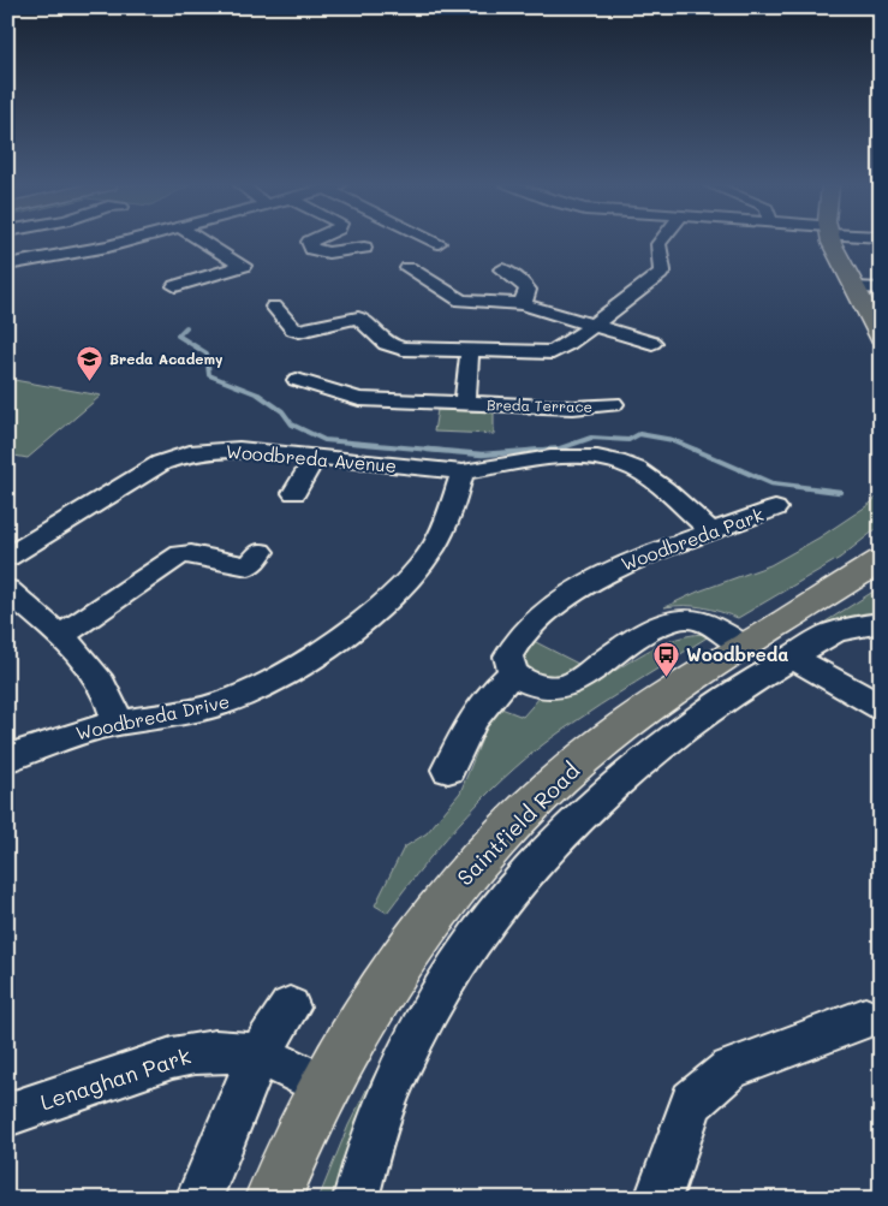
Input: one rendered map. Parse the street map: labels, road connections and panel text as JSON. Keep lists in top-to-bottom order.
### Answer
{
  "streets": {
    "highway": ["Saintfield Road"],
    "street": [
      "Breda Terrace",
      "Woodbreda Avenue",
      "Woodbreda Park",
      "Woodbreda Drive",
      "Lenaghan Park"
    ]
  },
  "crossings": [
    ["Woodbreda Avenue", "Woodbreda Drive"],
    ["Saintfield Road", "Lenaghan Park"]
  ],
  "places": {
    "school or university": ["Breda Academy"],
    "bus stop": ["Woodbreda"]
  }
}
